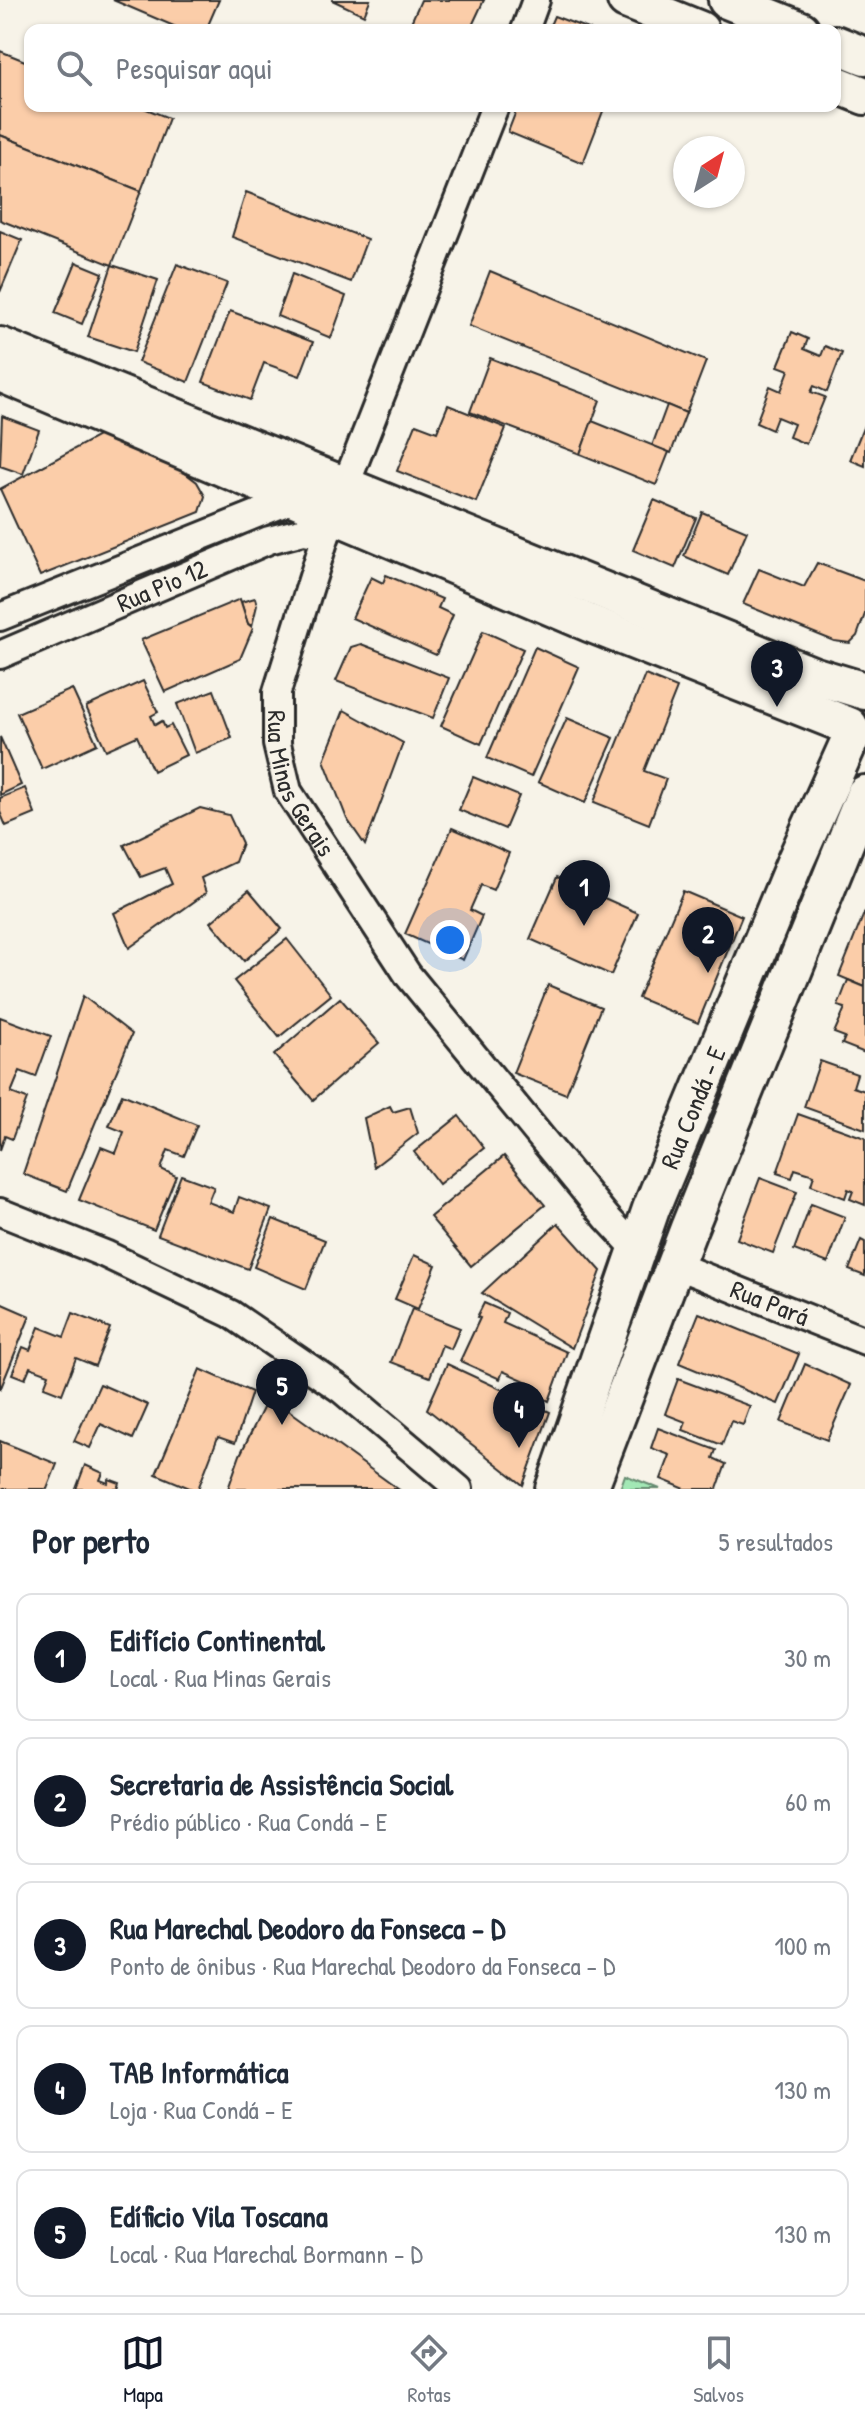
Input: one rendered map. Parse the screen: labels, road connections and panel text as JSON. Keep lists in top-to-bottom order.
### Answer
{
  "streets": {
    "street": [
      "Rua Pio 12",
      "Rua Minas Gerais",
      "Rua Condá - E",
      "Rua Pará"
    ]
  },
  "crossings": [
    ["Rua Pio 12", "Rua Minas Gerais"],
    ["Rua Minas Gerais", "Rua Condá - E"],
    ["Rua Condá - E", "Rua Pará"]
  ],
  "north": "top right",
  "page": {
    "search": "Pesquisar aqui",
    "pins": [
      "3",
      "1",
      "2",
      "5",
      "4"
    ],
    "heading": ["Por perto", "5 resultados"],
    "list": [
      {
        "mark": "1",
        "name": "Edifício Continental",
        "note": "Local · Rua Minas Gerais",
        "value": "30 m"
      },
      {
        "mark": "2",
        "name": "Secretaria de Assistência Social",
        "note": "Prédio público · Rua Condá - E",
        "value": "60 m"
      },
      {
        "mark": "3",
        "name": "Rua Marechal Deodoro da Fonseca - D",
        "note": "Ponto de ônibus · Rua Marechal Deodoro da Fonseca - D",
        "value": "100 m"
      },
      {
        "mark": "4",
        "name": "TAB Informática",
        "note": "Loja · Rua Condá - E",
        "value": "130 m"
      },
      {
        "mark": "5",
        "name": "Edíficio Vila Toscana",
        "note": "Local · Rua Marechal Bormann - D",
        "value": "130 m"
      }
    ],
    "nav": ["Mapa", "Rotas", "Salvos"]
  }
}
